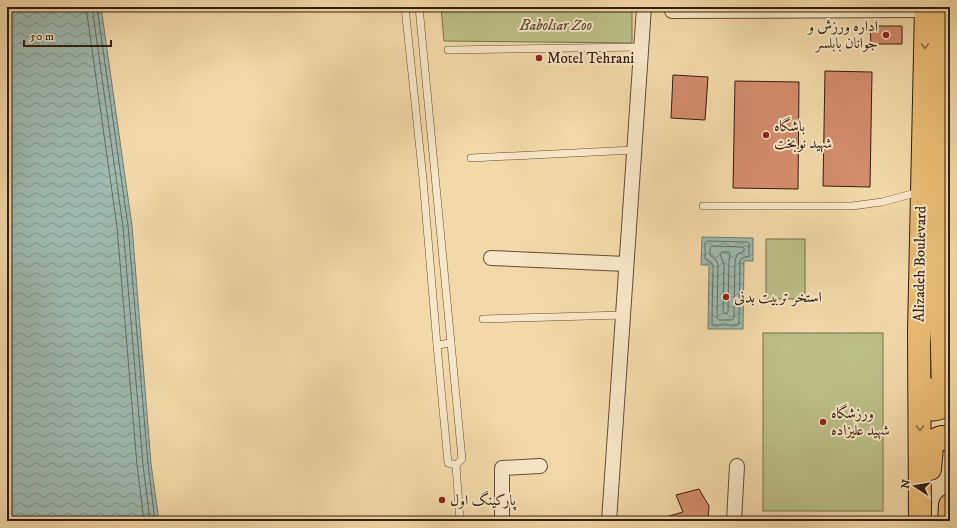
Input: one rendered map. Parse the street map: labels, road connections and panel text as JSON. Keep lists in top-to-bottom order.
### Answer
{
  "streets": {
    "main road": ["Alizadeh Boulevard"]
  },
  "parks": ["Babolsar Zoo"],
  "places": [
    "اداره ورزش و جوانان بابلسر",
    "Motel Tehrani",
    "باشگاه شهید نوبخت",
    "استخر تربیت بدنی",
    "ورزشگاه شهید علیزاده",
    "پارکینگ اول"
  ],
  "scale_bar": "50 m",
  "north": "left"
}
